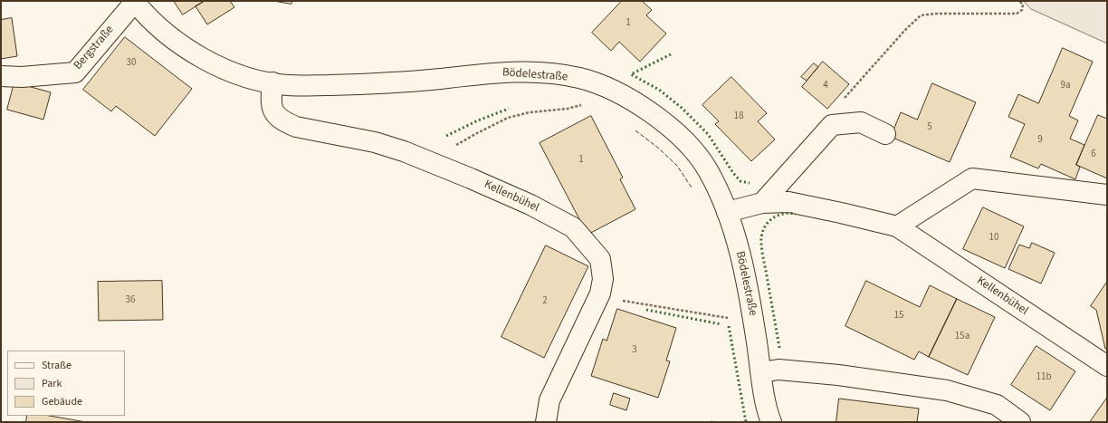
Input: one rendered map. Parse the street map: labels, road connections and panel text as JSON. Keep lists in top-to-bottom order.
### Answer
{
  "streets": {
    "street": ["Bergstraße", "Bödelestraße", "Kellenbühel"]
  },
  "crossings": [
    ["Bergstraße", "Bödelestraße"],
    ["Bergstraße", "Kellenbühel"],
    ["Bödelestraße", "Kellenbühel"]
  ],
  "house_numbers": [
    "1",
    "30",
    "4",
    "9a",
    "18",
    "5",
    "9",
    "6",
    "1",
    "10",
    "36",
    "2",
    "15",
    "15a",
    "3",
    "11b"
  ],
  "legend": ["Straße", "Park", "Gebäude"]
}
